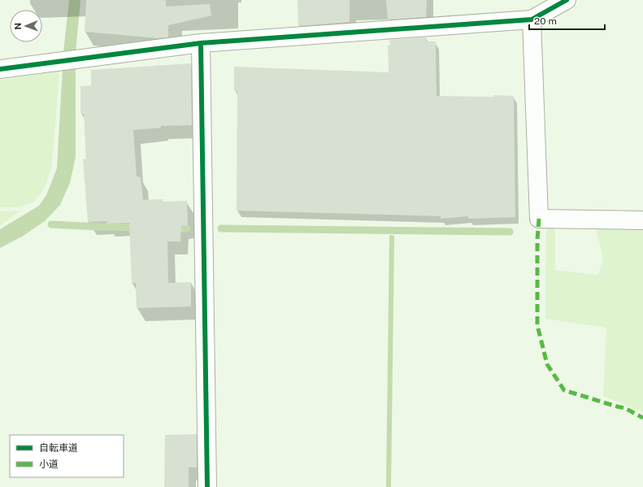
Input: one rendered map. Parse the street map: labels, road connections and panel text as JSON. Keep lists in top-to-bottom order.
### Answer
{
  "legend": ["自転車道", "小道"],
  "scale_bar": "20 m",
  "north": "left"
}
